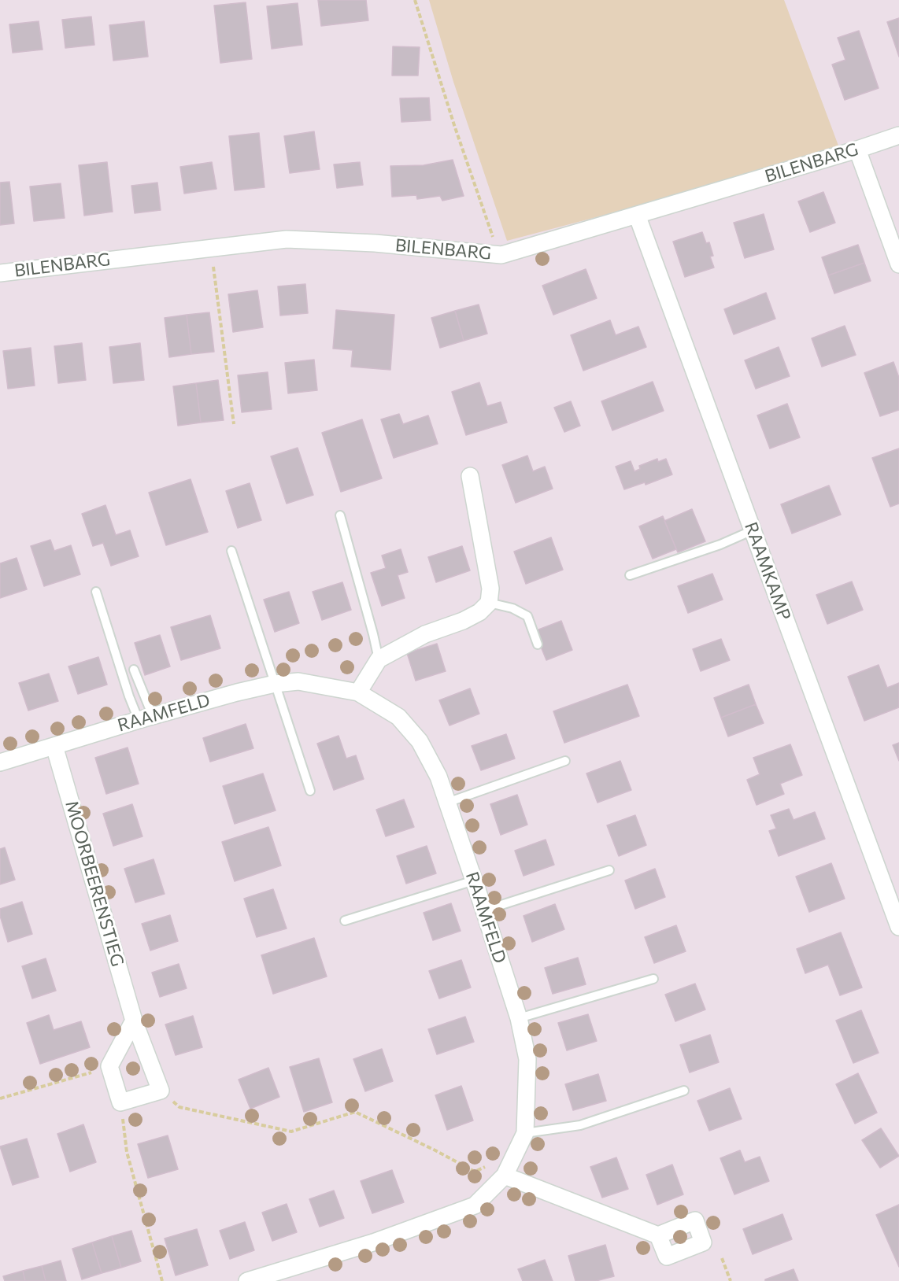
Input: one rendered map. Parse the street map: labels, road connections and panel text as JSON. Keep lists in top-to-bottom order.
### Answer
{
  "streets": {
    "street": [
      "BILENBARG",
      "RAAMKAMP",
      "RAAMFELD",
      "MOORBEERENSTIEG"
    ]
  },
  "crossings": [
    ["BILENBARG", "RAAMKAMP"],
    ["RAAMFELD", "MOORBEERENSTIEG"]
  ]
}
